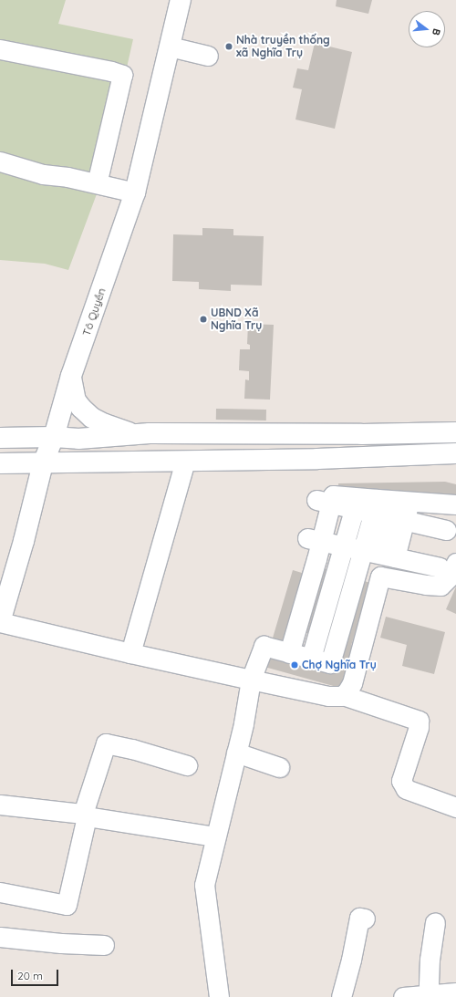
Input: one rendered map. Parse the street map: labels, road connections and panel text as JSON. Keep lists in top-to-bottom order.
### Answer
{
  "streets": {
    "street": ["Tô Quyền"]
  },
  "places": ["Nhà truyền thống xã Nghĩa Trụ", "UBND Xã Nghĩa Trụ", "Chợ Nghĩa Trụ"],
  "scale_bar": "20 m",
  "north": "right"
}
